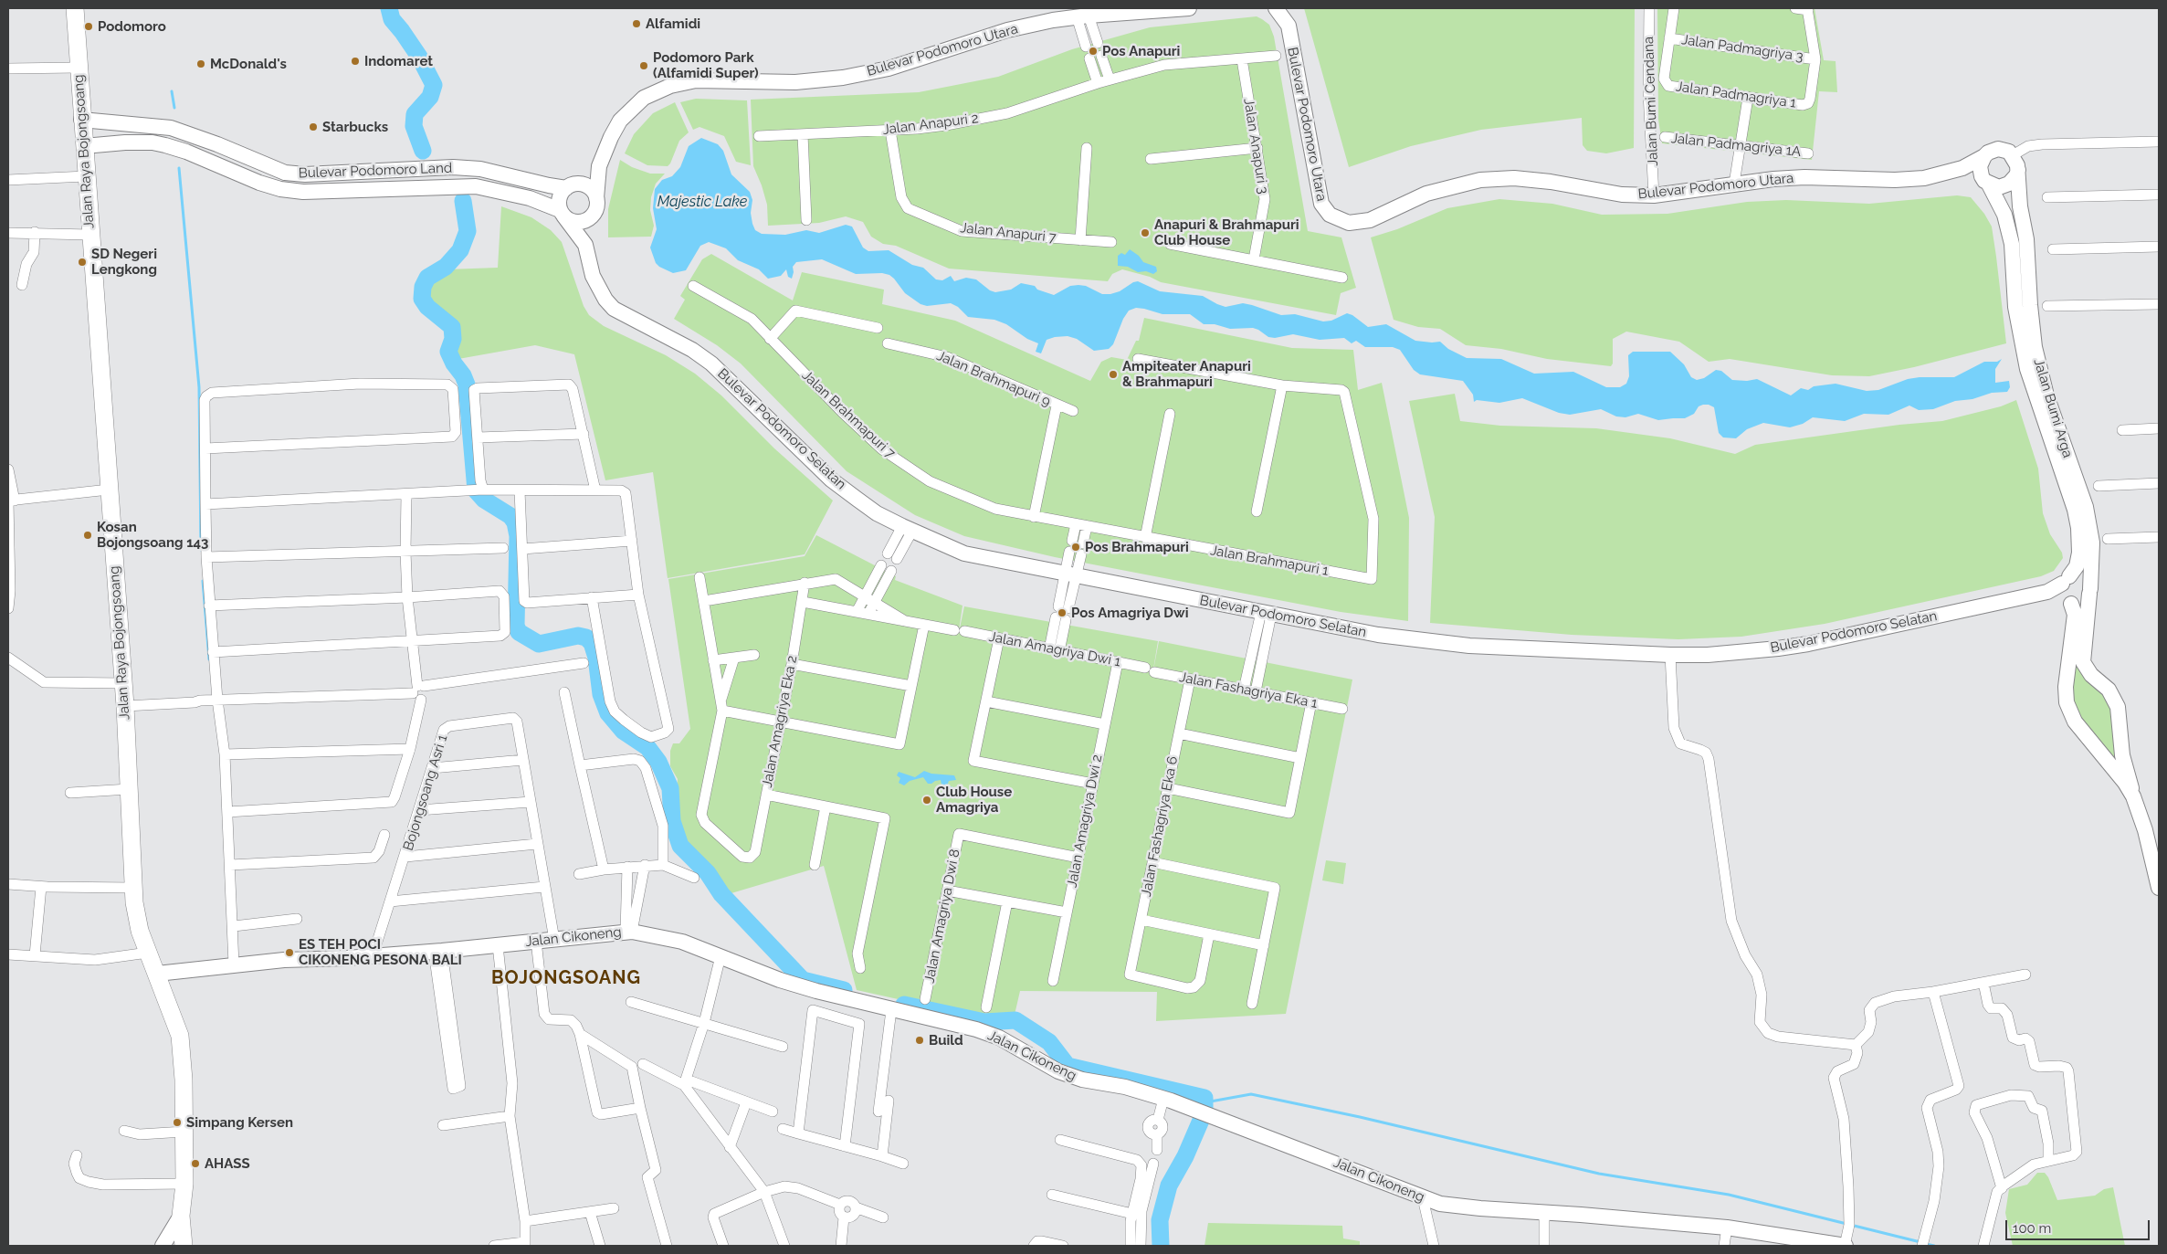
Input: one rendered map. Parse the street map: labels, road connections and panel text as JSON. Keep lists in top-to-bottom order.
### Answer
{
  "streets": {
    "main road": ["Jalan Raya Bojongsoang"],
    "street": [
      "Jalan Padmagriya 3",
      "Bulevar Podomoro Utara",
      "Jalan Padmagriya 1",
      "Jalan Bumi Cendana",
      "Jalan Anapuri 2",
      "Jalan Padmagriya 1A",
      "Jalan Anapuri 3",
      "Bulevar Podomoro Land",
      "Jalan Anapuri 7",
      "Jalan Brahmapuri 9",
      "Jalan Bumi Arga",
      "Jalan Brahmapuri 7",
      "Bulevar Podomoro Selatan",
      "Jalan Brahmapuri 1",
      "Jalan Amagriya Dwi 1",
      "Jalan Fashagriya Eka 1",
      "Jalan Amagriya Eka 2",
      "Bojongsoang Asri 1",
      "Jalan Amagriya Dwi 2",
      "Jalan Fashagriya Eka 6",
      "Jalan Amagriya Dwi 8",
      "Jalan Cikoneng"
    ]
  },
  "crossings": [
    ["Jalan Padmagriya 3", "Jalan Padmagriya 1"],
    ["Bulevar Podomoro Utara", "Jalan Bumi Cendana"],
    ["Bulevar Podomoro Utara", "Jalan Bumi Arga"],
    ["Bulevar Podomoro Utara", "Bulevar Podomoro Selatan"],
    ["Jalan Anapuri 2", "Jalan Anapuri 3"],
    ["Jalan Anapuri 2", "Jalan Anapuri 7"],
    ["Jalan Raya Bojongsoang", "Bulevar Podomoro Land"],
    ["Jalan Raya Bojongsoang", "Jalan Cikoneng"],
    ["Bulevar Podomoro Land", "Bulevar Podomoro Selatan"],
    ["Jalan Bumi Arga", "Bulevar Podomoro Selatan"],
    ["Jalan Brahmapuri 7", "Jalan Brahmapuri 1"],
    ["Jalan Amagriya Dwi 1", "Jalan Fashagriya Eka 1"],
    ["Jalan Amagriya Dwi 1", "Jalan Amagriya Eka 2"],
    ["Jalan Amagriya Dwi 1", "Jalan Amagriya Dwi 2"],
    ["Jalan Fashagriya Eka 1", "Jalan Fashagriya Eka 6"],
    ["Bojongsoang Asri 1", "Jalan Cikoneng"],
    ["Jalan Amagriya Dwi 2", "Jalan Amagriya Dwi 8"]
  ],
  "districts": ["BOJONGSOANG"],
  "water": ["Majestic Lake"],
  "places": [
    "Alfamidi",
    "Podomoro",
    "Pos Anapuri",
    "Indomaret",
    "McDonald's",
    "Podomoro Park (Alfamidi Super)",
    "Starbucks",
    "Anapuri & Brahmapuri Club House",
    "SD Negeri Lengkong",
    "Ampiteater Anapuri & Brahmapuri",
    "Kosan Bojongsoang 143",
    "Pos Brahmapuri",
    "Pos Amagriya Dwi",
    "Club House Amagriya",
    "ES TEH POCI CIKONENG PESONA BALI",
    "Build",
    "Simpang Kersen",
    "AHASS"
  ],
  "scale_bar": "100 m"
}
